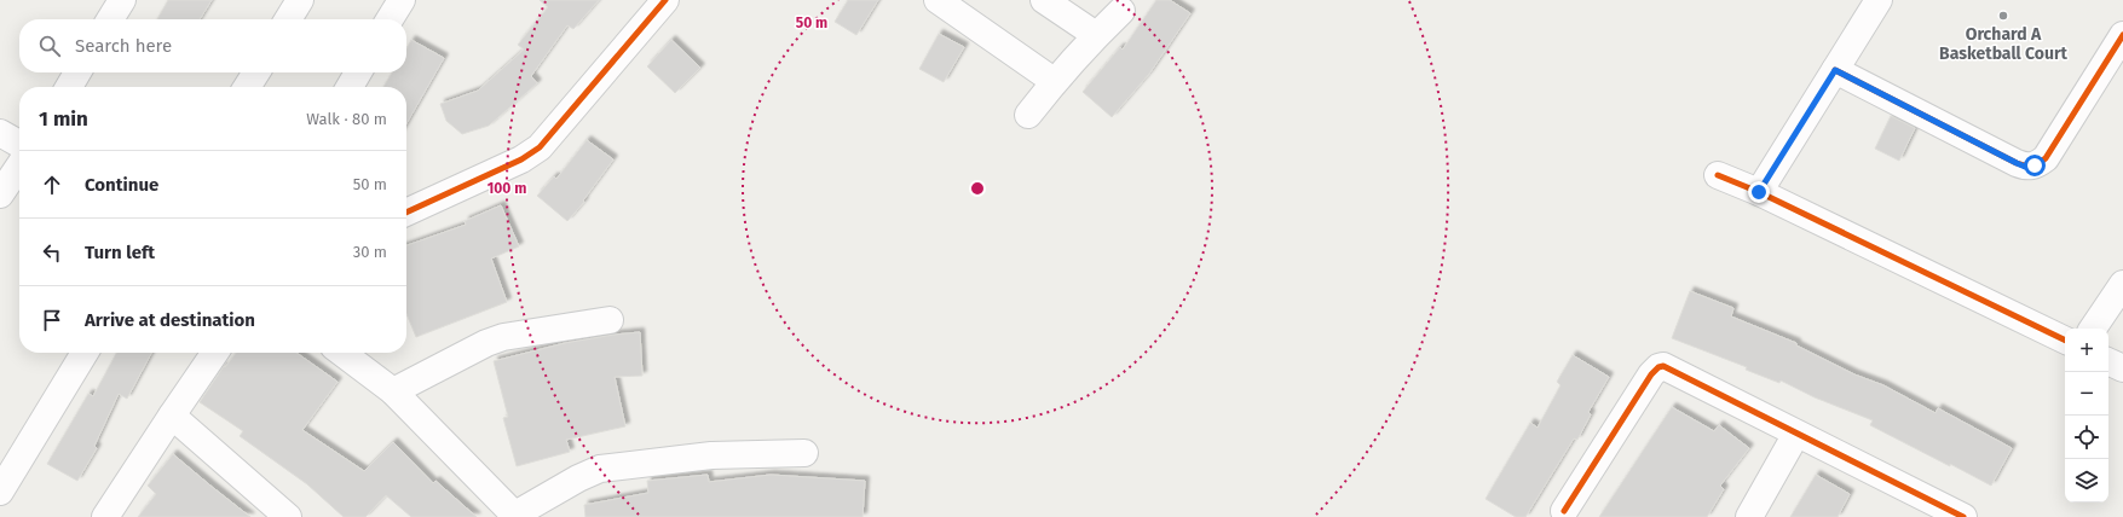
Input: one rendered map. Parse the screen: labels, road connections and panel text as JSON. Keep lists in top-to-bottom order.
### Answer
{
  "places": ["Orchard A Basketball Court"],
  "page": {
    "search": "Search here",
    "heading": ["1 min", "Walk · 80 m"],
    "list": [
      ["Continue", "50 m"],
      ["Turn left", "30 m"],
      "Arrive at destination"
    ],
    "map_buttons": ["+", "−"]
  },
  "rings": ["50 m", "100 m"]
}
